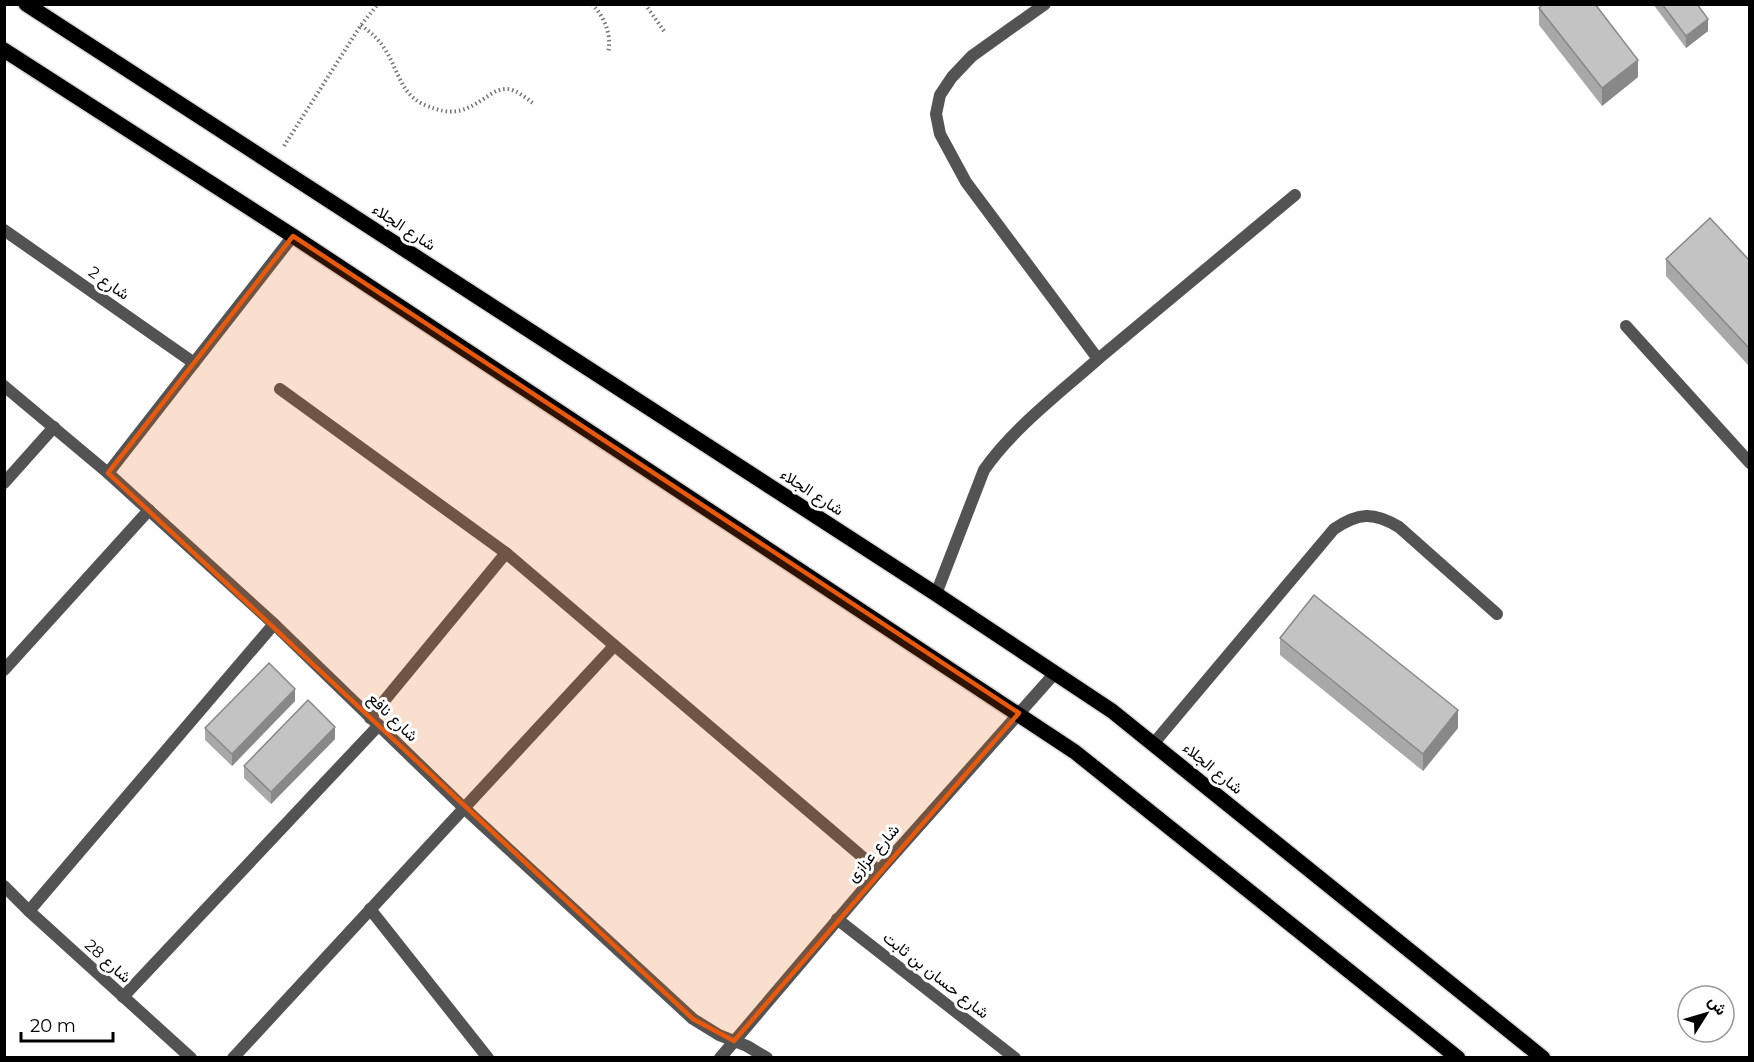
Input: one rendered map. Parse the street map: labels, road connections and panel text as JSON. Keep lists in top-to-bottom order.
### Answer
{
  "streets": {
    "main road": ["شارع الجلاء"],
    "street": [
      "شارع 2",
      "شارع نافع",
      "شارع عزازى",
      "شارع 28",
      "شارع حسان بن ثابت"
    ]
  },
  "crossings": [
    ["شارع الجلاء", "شارع عزازى"],
    ["شارع نافع", "شارع عزازى"],
    ["شارع عزازى", "شارع حسان بن ثابت"]
  ],
  "scale_bar": "20 m",
  "north": "top right"
}
